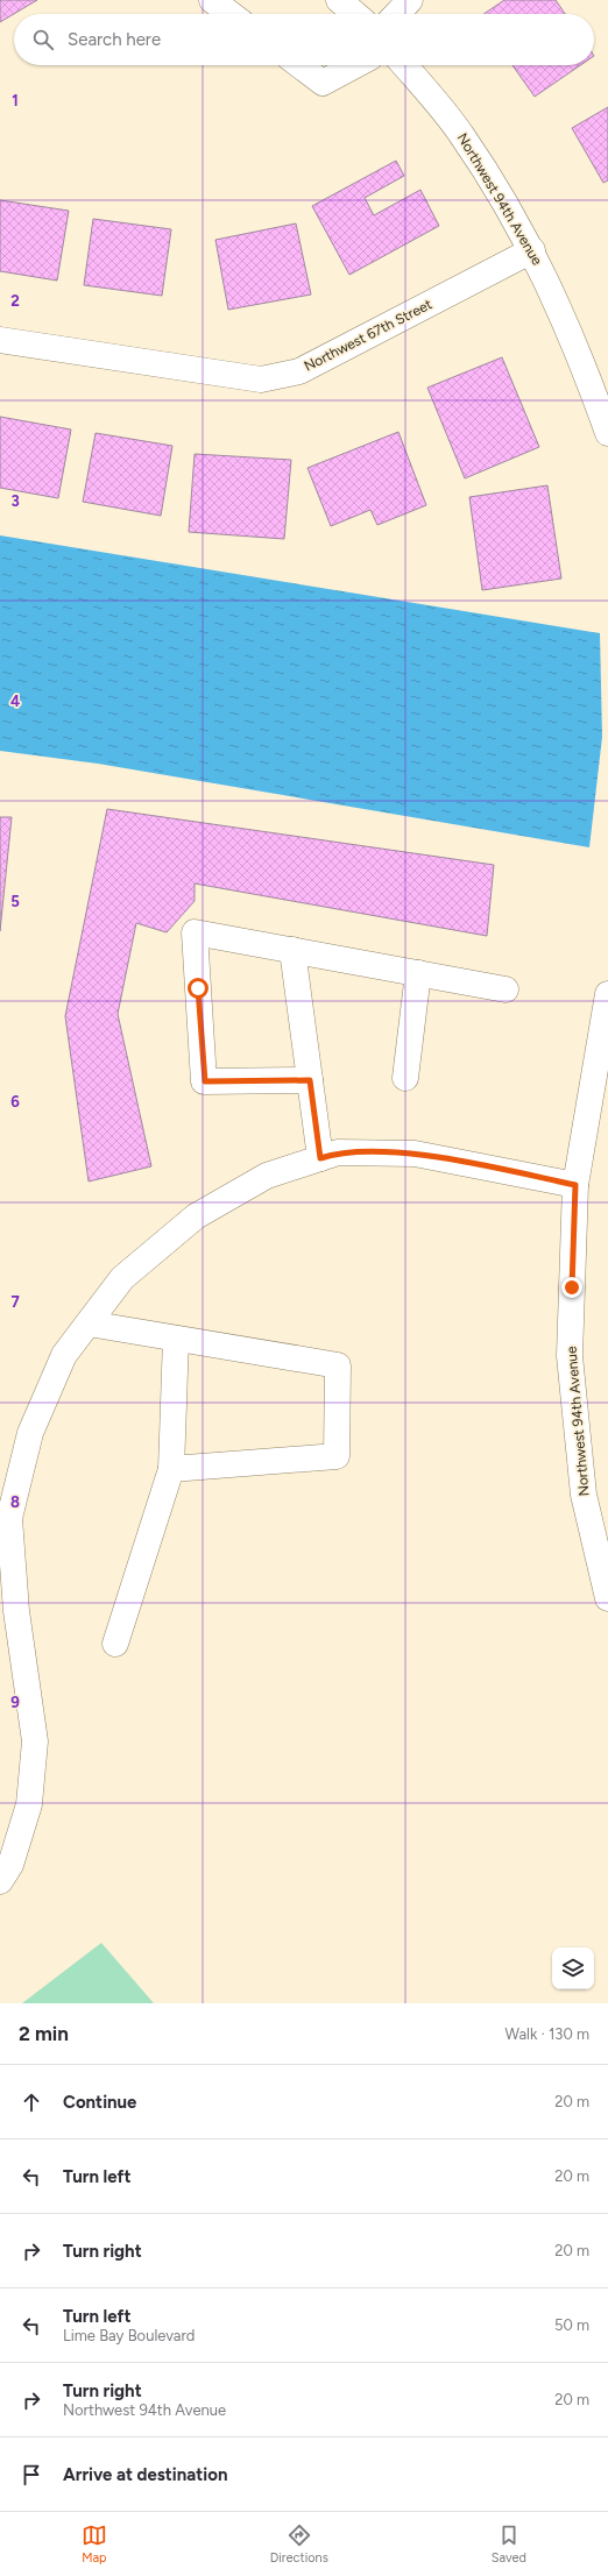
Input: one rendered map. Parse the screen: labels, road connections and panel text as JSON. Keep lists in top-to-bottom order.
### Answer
{
  "streets": {
    "street": ["Northwest 94th Avenue", "Northwest 67th Street"]
  },
  "crossings": [
    ["Northwest 94th Avenue", "Northwest 67th Street"]
  ],
  "page": {
    "search": "Search here",
    "heading": ["2 min", "Walk · 130 m"],
    "list": [
      ["Continue", "20 m"],
      ["Turn left", "20 m"],
      ["Turn right", "20 m"],
      ["Turn left", "Lime Bay Boulevard", "50 m"],
      ["Turn right", "Northwest 94th Avenue", "20 m"],
      "Arrive at destination"
    ],
    "nav": ["Map", "Directions", "Saved"]
  },
  "grid": {
    "rows": [
      "1",
      "2",
      "3",
      "4",
      "5",
      "6",
      "7",
      "8",
      "9"
    ]
  }
}
